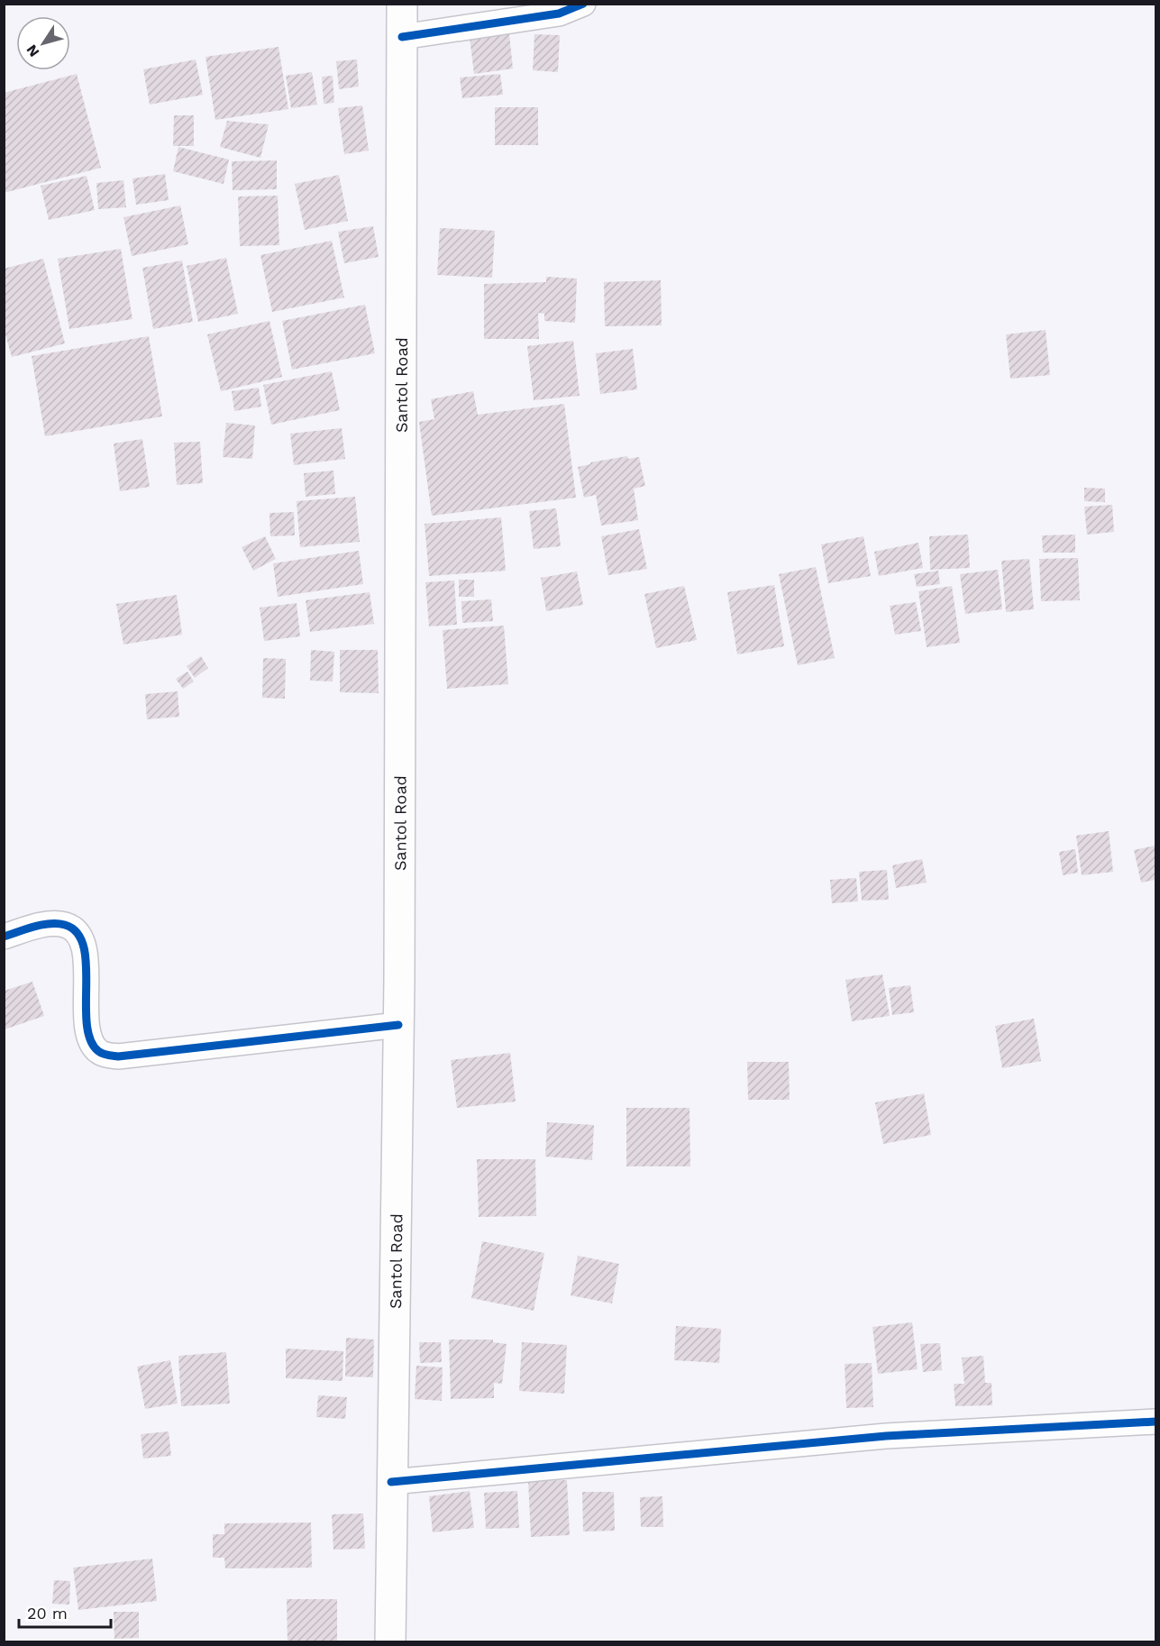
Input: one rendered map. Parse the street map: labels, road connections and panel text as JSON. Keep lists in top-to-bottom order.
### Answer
{
  "streets": {
    "main road": ["Santol Road"]
  },
  "scale_bar": "20 m",
  "north": "bottom left"
}
